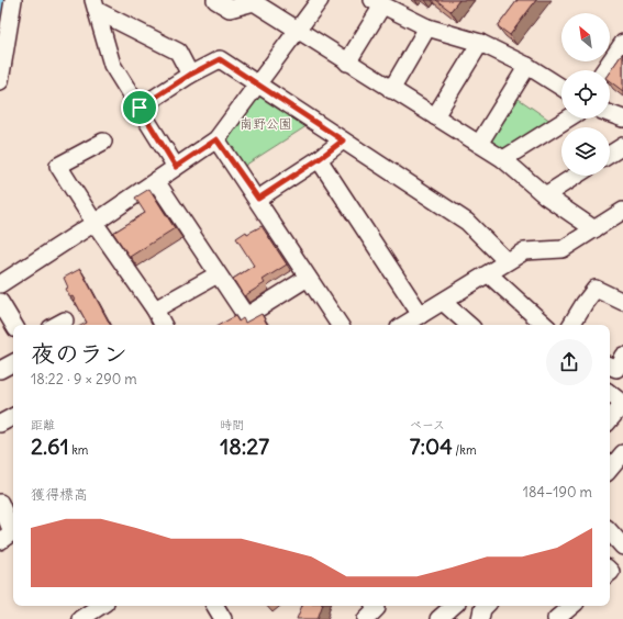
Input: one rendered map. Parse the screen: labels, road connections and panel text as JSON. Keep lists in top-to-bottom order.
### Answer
{
  "parks": ["南野公園"],
  "north": "top left",
  "page": {
    "heading": ["夜のラン", "18:22 · 9 × 290 m"],
    "stats": [
      ["距離", "2.61 km"],
      ["時間", "18:27"],
      ["ペース", "7:04 /km"]
    ],
    "chart": ["獲得標高", "184–190 m"]
  }
}
